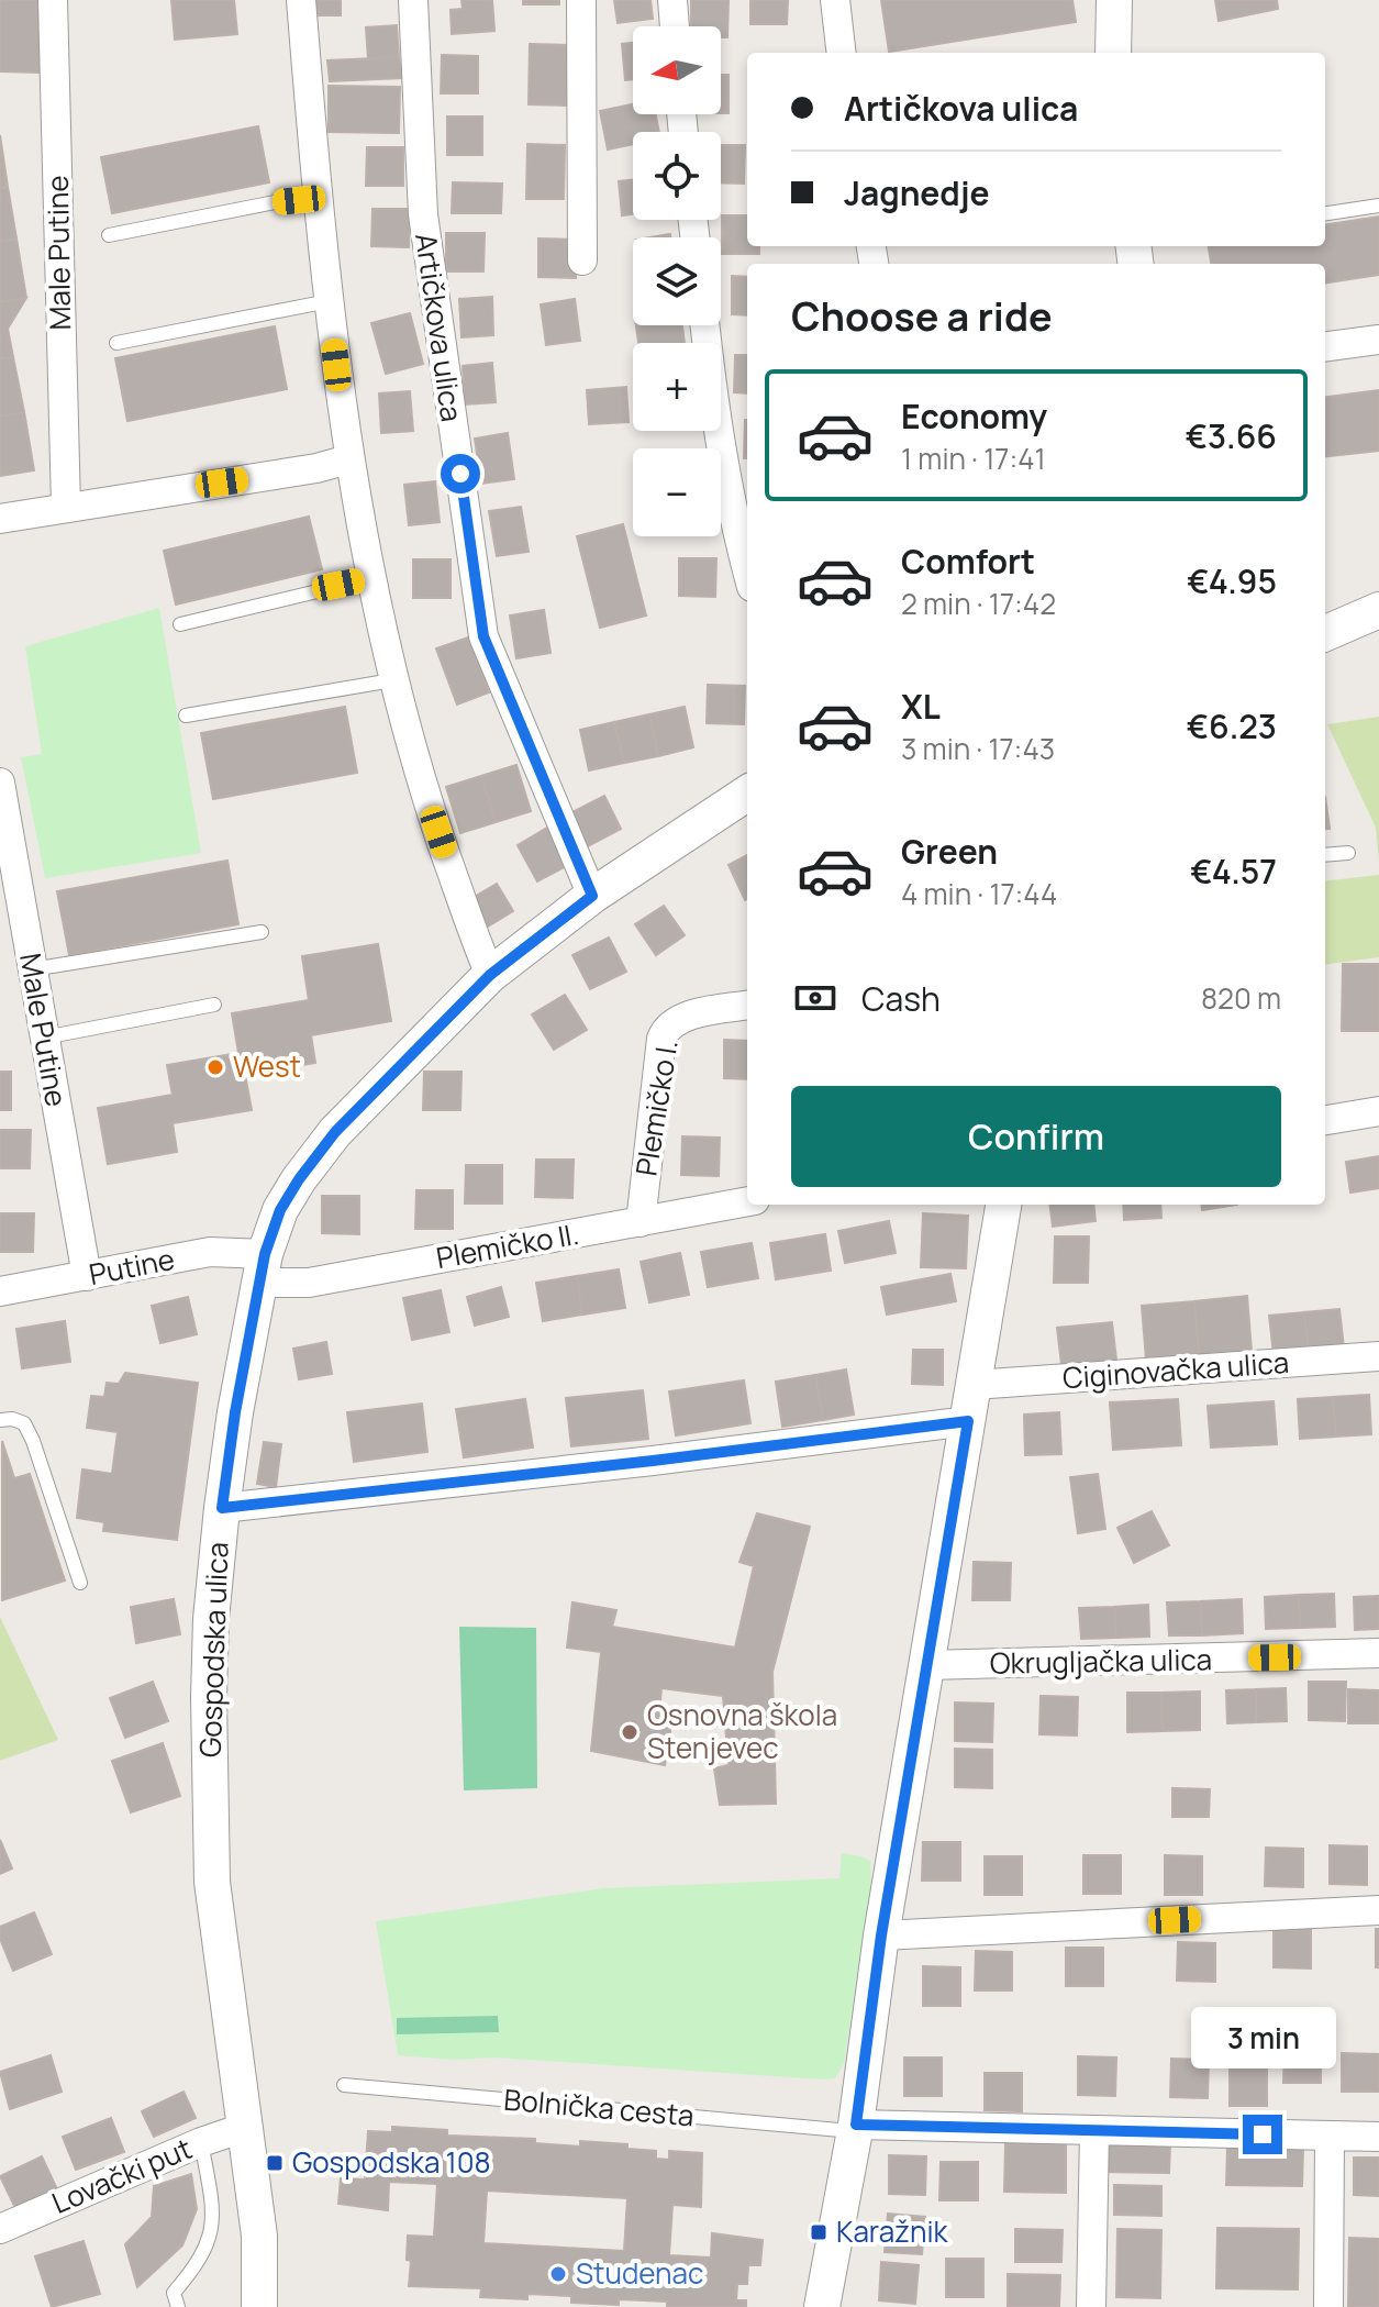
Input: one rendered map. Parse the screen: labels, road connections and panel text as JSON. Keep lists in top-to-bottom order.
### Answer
{
  "streets": {
    "street": [
      "Male Putine",
      "Artičkova ulica",
      "Plemičko I.",
      "Plemičko II.",
      "Putine",
      "Ciginovačka ulica",
      "Gospodska ulica",
      "Okrugljačka ulica",
      "Lovački put"
    ],
    "lane": ["Bolnička cesta"]
  },
  "crossings": [
    ["Male Putine", "Putine"],
    ["Artičkova ulica", "Gospodska ulica"],
    ["Plemičko I.", "Plemičko II."],
    ["Plemičko II.", "Putine"],
    ["Plemičko II.", "Gospodska ulica"],
    ["Putine", "Gospodska ulica"],
    ["Gospodska ulica", "Lovački put"]
  ],
  "places": {
    "other": ["West", "Osnovna škola Stenjevec", "Studenac"],
    "transit": ["Gospodska 108", "Karažnik"]
  },
  "north": "left",
  "page": {
    "map_buttons": ["+", "−"],
    "banner": ["Artičkova ulica", "Jagnedje"],
    "heading": "Choose a ride",
    "list": [
      {
        "name": "Economy",
        "note": "1 min · 17:41",
        "value": "€3.66"
      },
      {
        "name": "Comfort",
        "note": "2 min · 17:42",
        "value": "€4.95"
      },
      {
        "name": "XL",
        "note": "3 min · 17:43",
        "value": "€6.23"
      },
      {
        "name": "Green",
        "note": "4 min · 17:44",
        "value": "€4.57"
      }
    ],
    "pay": ["Cash", "820 m"],
    "buttons": "Confirm",
    "bubble": "3 min"
  }
}
